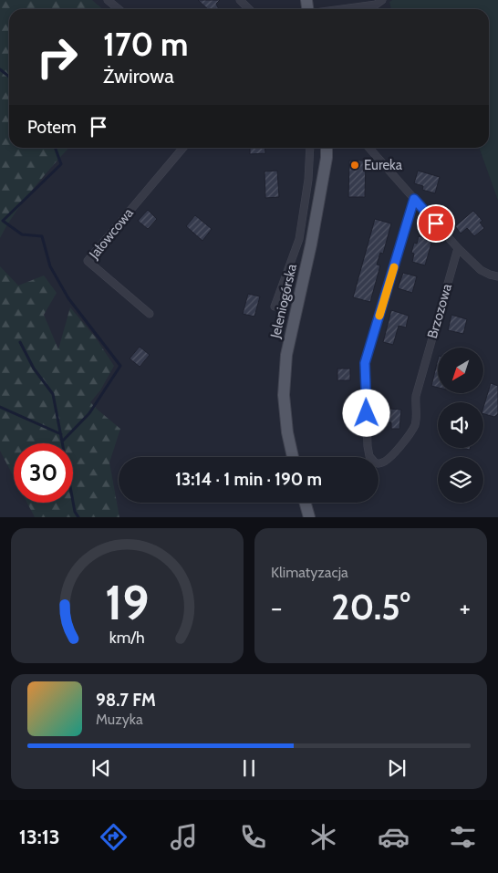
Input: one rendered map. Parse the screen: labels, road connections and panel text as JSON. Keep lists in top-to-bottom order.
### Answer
{
  "streets": {
    "main road": ["Jeleniogórska"],
    "street": ["Jałowcowa", "Brzozowa"]
  },
  "places": ["Eureka"],
  "north": "bottom left",
  "page": {
    "turn": ["170 m", "Żwirowa"],
    "then": "Potem",
    "limit": "30",
    "trip": "13:14 · 1 min · 190 m",
    "tile": "Klimatyzacja",
    "heat": ["−", "20.5°", "+"],
    "song": ["98.7 FM", "Muzyka"],
    "tabs": "13:13",
    "gauge": ["19", "km/h"]
  }
}
